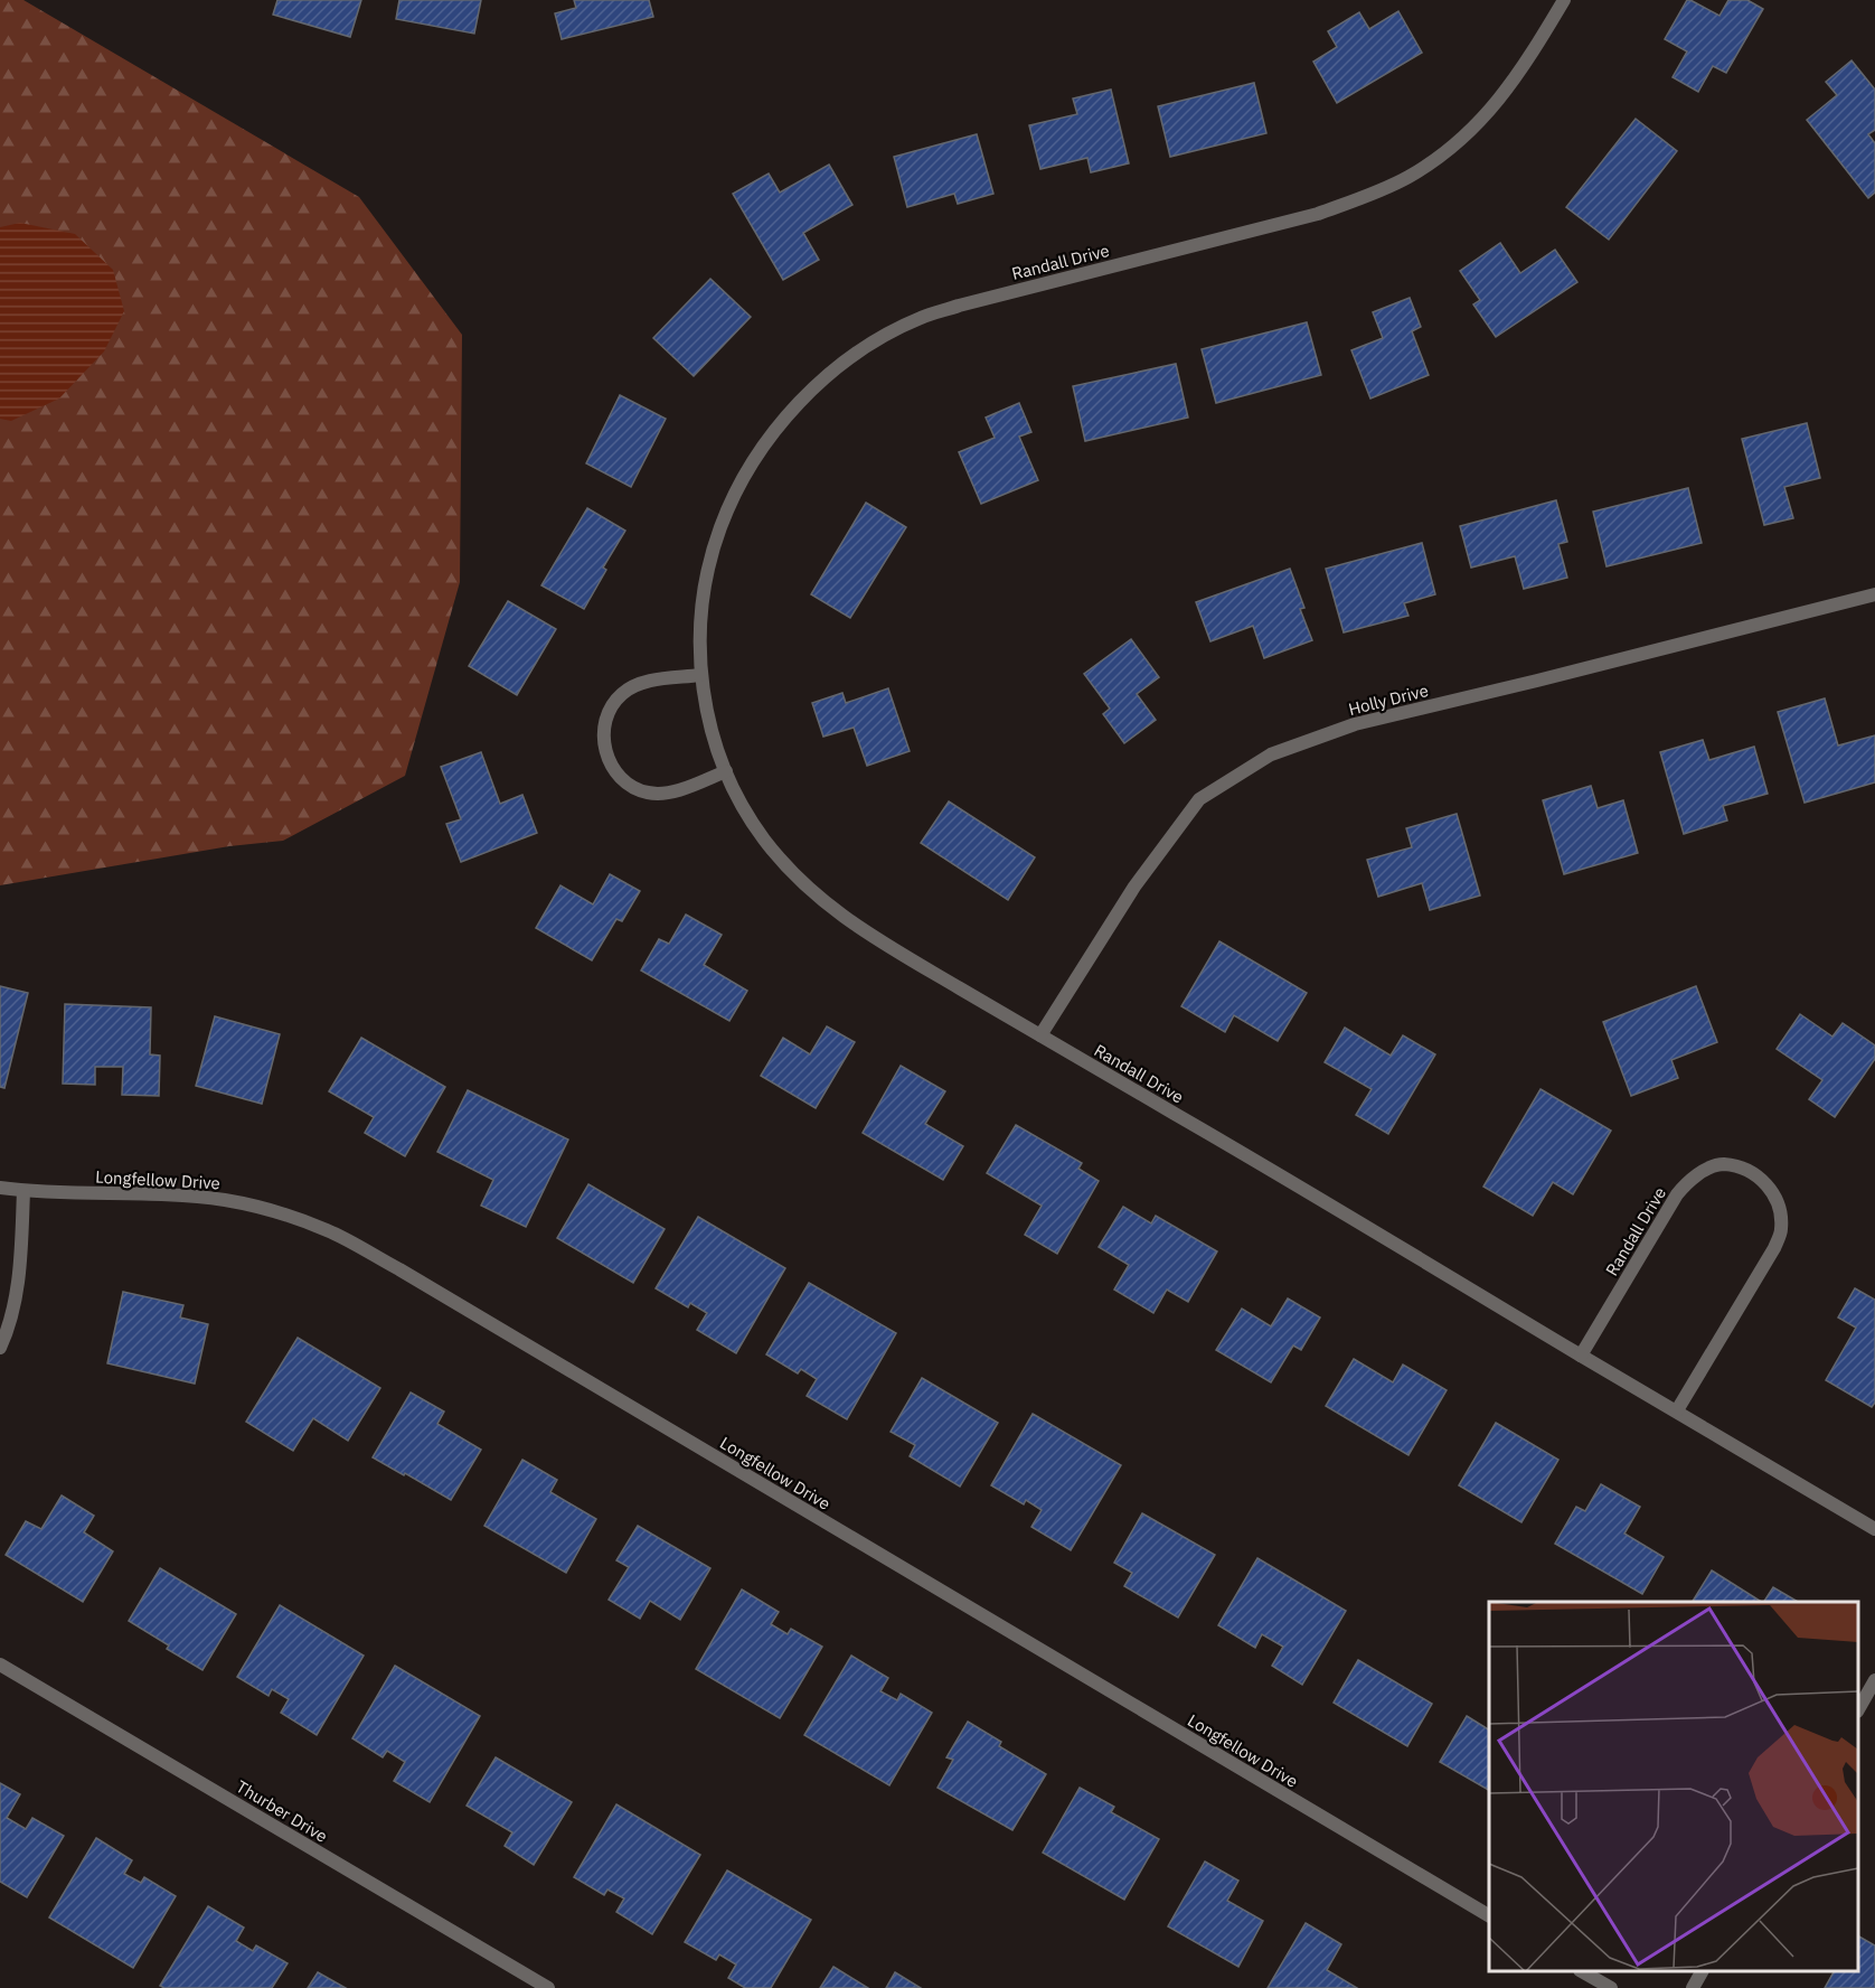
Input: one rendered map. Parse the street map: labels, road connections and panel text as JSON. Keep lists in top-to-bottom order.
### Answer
{
  "streets": {
    "street": [
      "Randall Drive",
      "Holly Drive",
      "Longfellow Drive",
      "Thurber Drive"
    ]
  },
  "crossings": [
    ["Randall Drive", "Holly Drive"]
  ]
}
